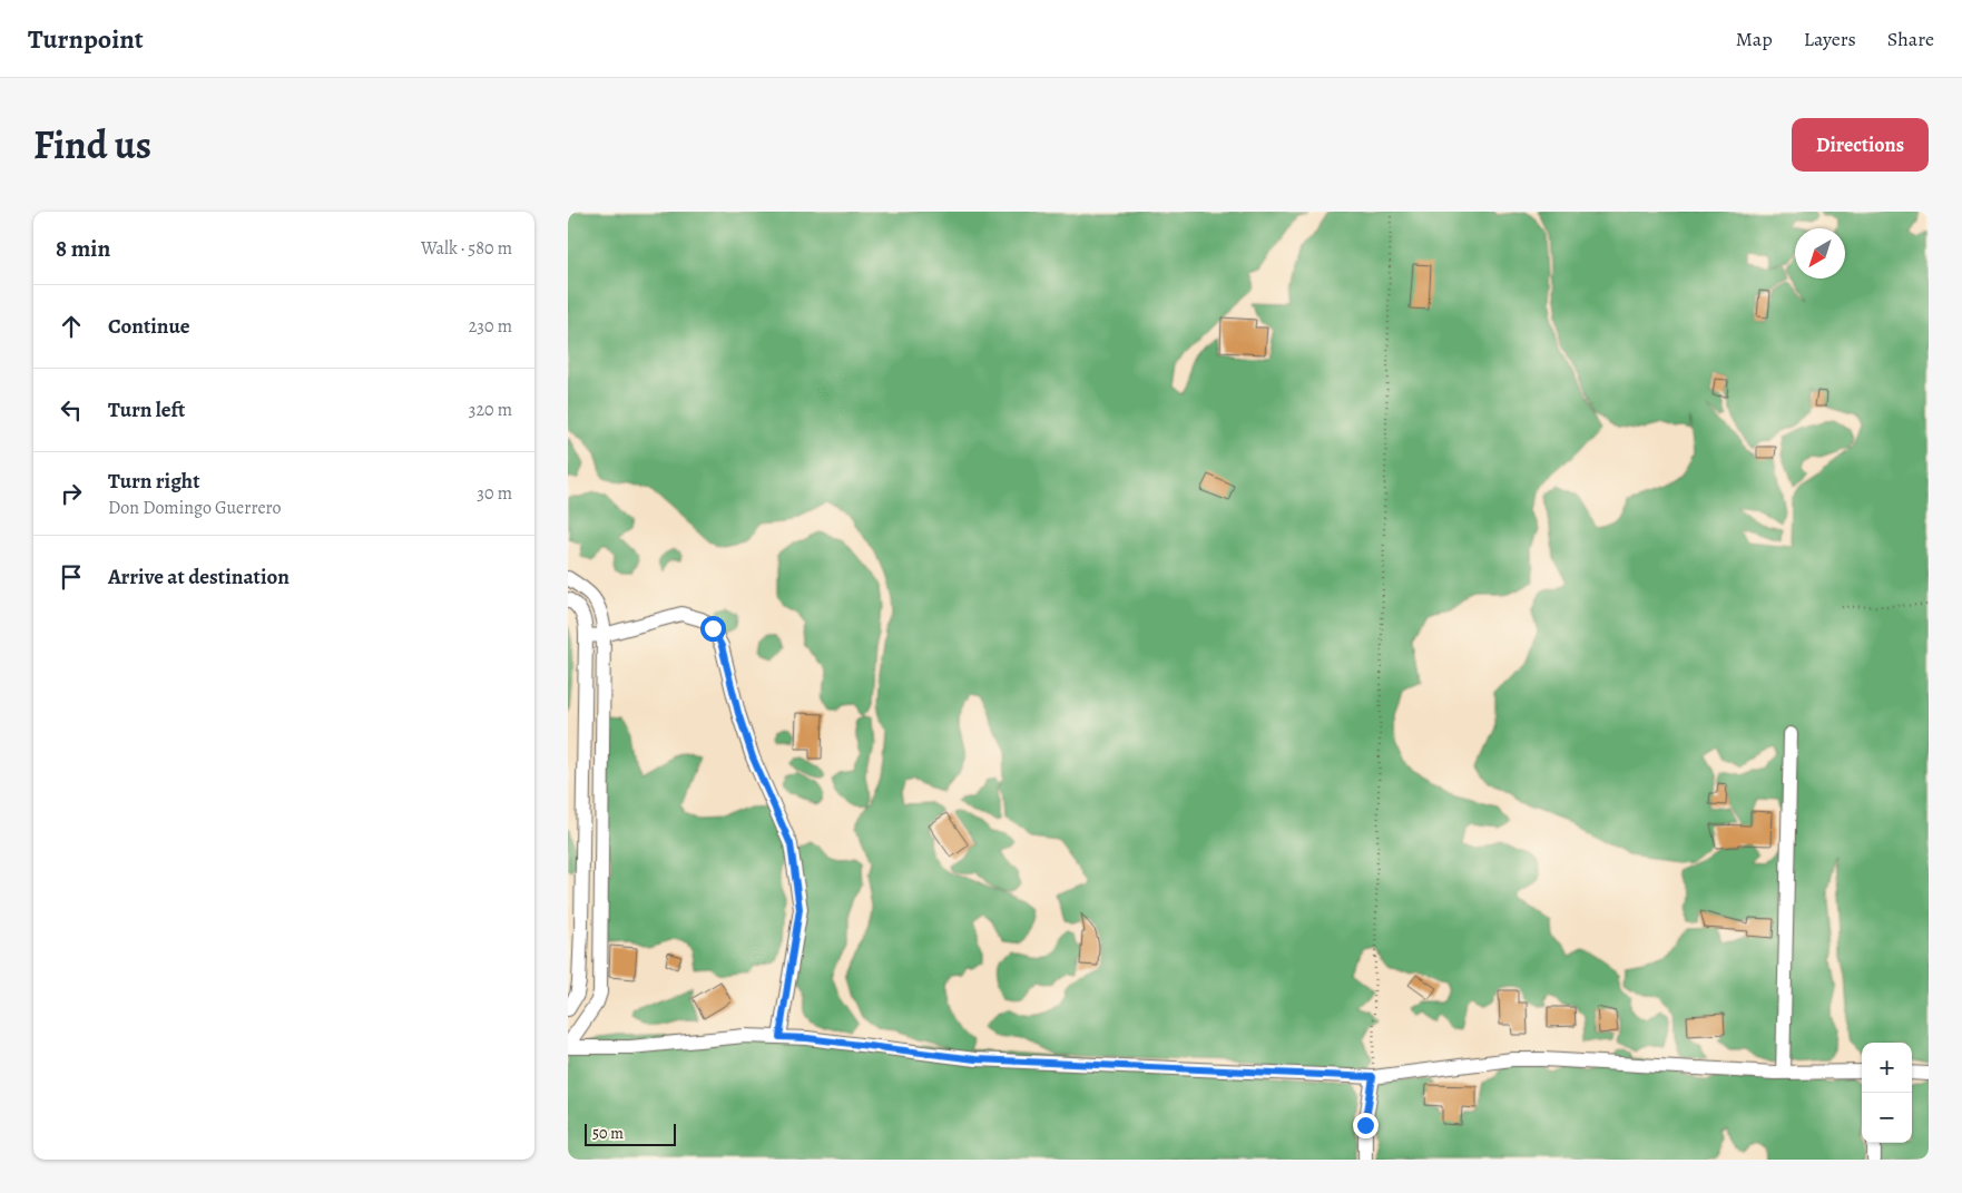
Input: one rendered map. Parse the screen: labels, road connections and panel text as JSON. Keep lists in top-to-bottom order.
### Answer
{
  "scale_bar": "50 m",
  "north": "bottom left",
  "page": {
    "header": "Turnpoint",
    "nav": ["Map", "Layers", "Share"],
    "title": "Find us",
    "buttons": "Directions",
    "heading": ["8 min", "Walk · 580 m"],
    "list": [
      ["Continue", "230 m"],
      ["Turn left", "320 m"],
      ["Turn right", "Don Domingo Guerrero", "30 m"],
      "Arrive at destination"
    ],
    "map_buttons": ["+", "−"],
    "scale": "50 m"
  }
}
